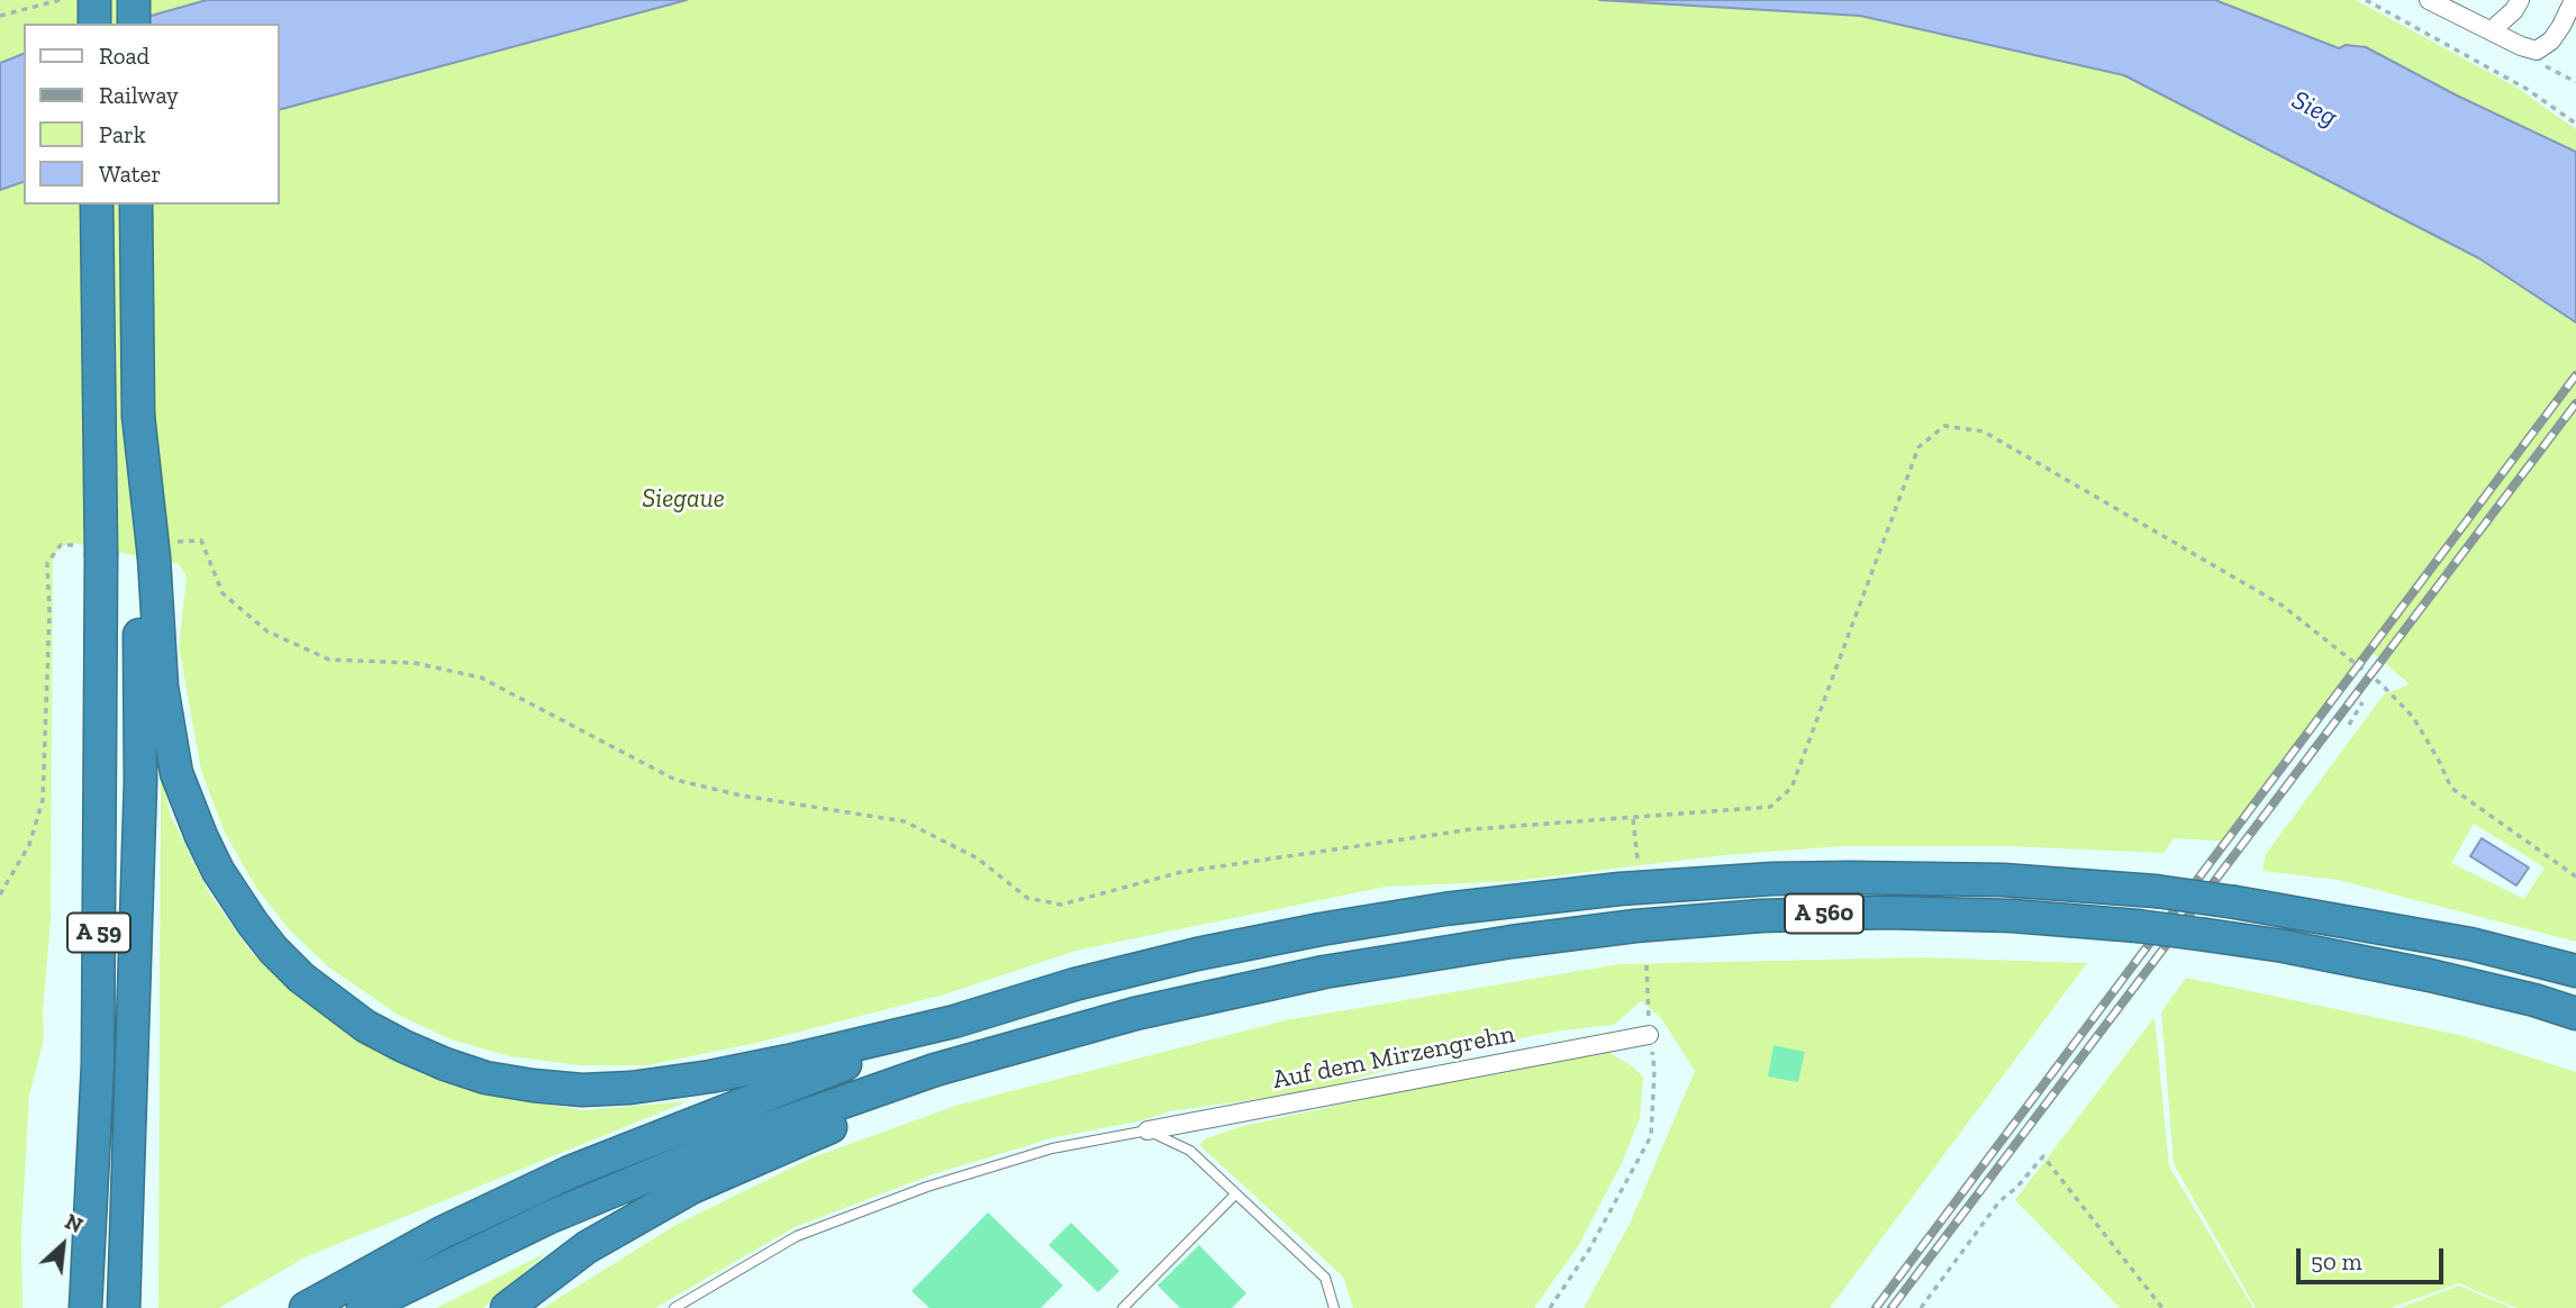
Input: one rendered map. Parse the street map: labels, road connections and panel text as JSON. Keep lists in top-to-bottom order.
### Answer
{
  "streets": {
    "highway": ["A 560", "A 59"],
    "street": ["Auf dem Mirzengrehn"]
  },
  "water": ["Sieg"],
  "parks": ["Siegaue"],
  "legend": [
    "Road",
    "Railway",
    "Park",
    "Water"
  ],
  "scale_bar": "50 m",
  "north": "top right"
}
